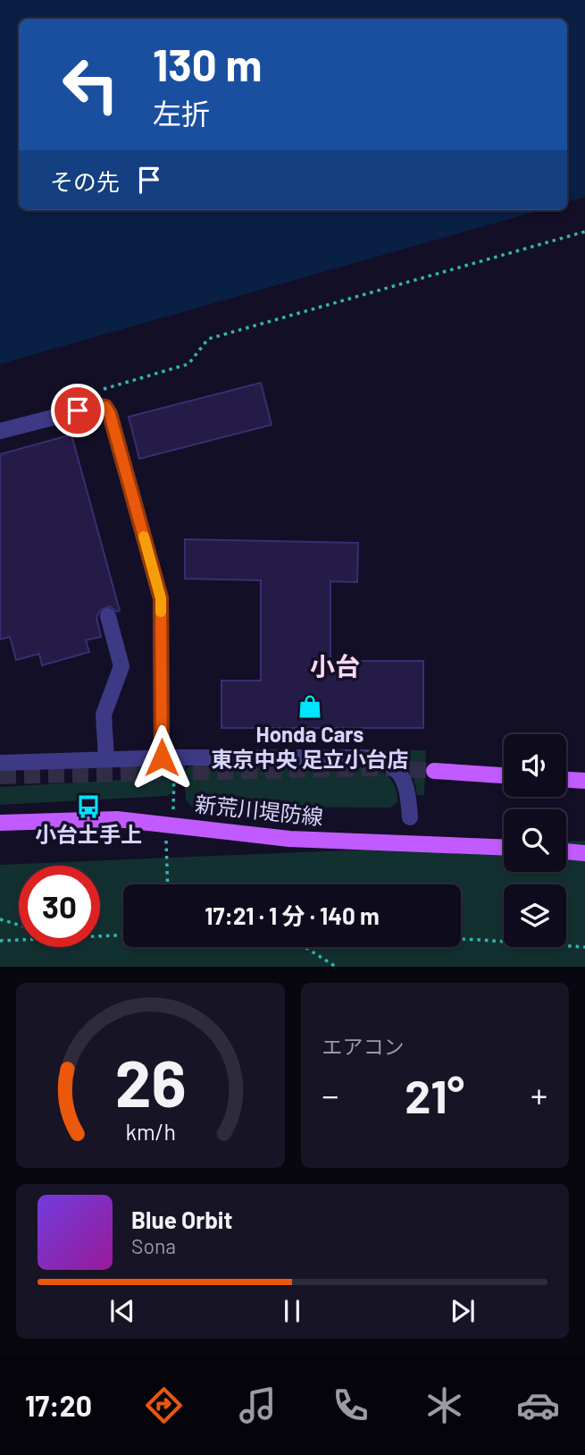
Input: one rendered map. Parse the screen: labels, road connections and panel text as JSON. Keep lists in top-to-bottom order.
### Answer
{
  "streets": {
    "main road": ["新荒川堤防線"]
  },
  "districts": ["小台"],
  "places": {
    "shop": ["Honda Cars 東京中央 足立小台店"],
    "bus stop": ["小台土手上"]
  },
  "page": {
    "turn": ["130 m", "左折"],
    "then": "その先",
    "limit": "30",
    "trip": "17:21 · 1 分 · 140 m",
    "tile": "エアコン",
    "heat": ["−", "21°", "+"],
    "song": ["Blue Orbit", "Sona"],
    "tabs": "17:20",
    "gauge": ["26", "km/h"]
  }
}
